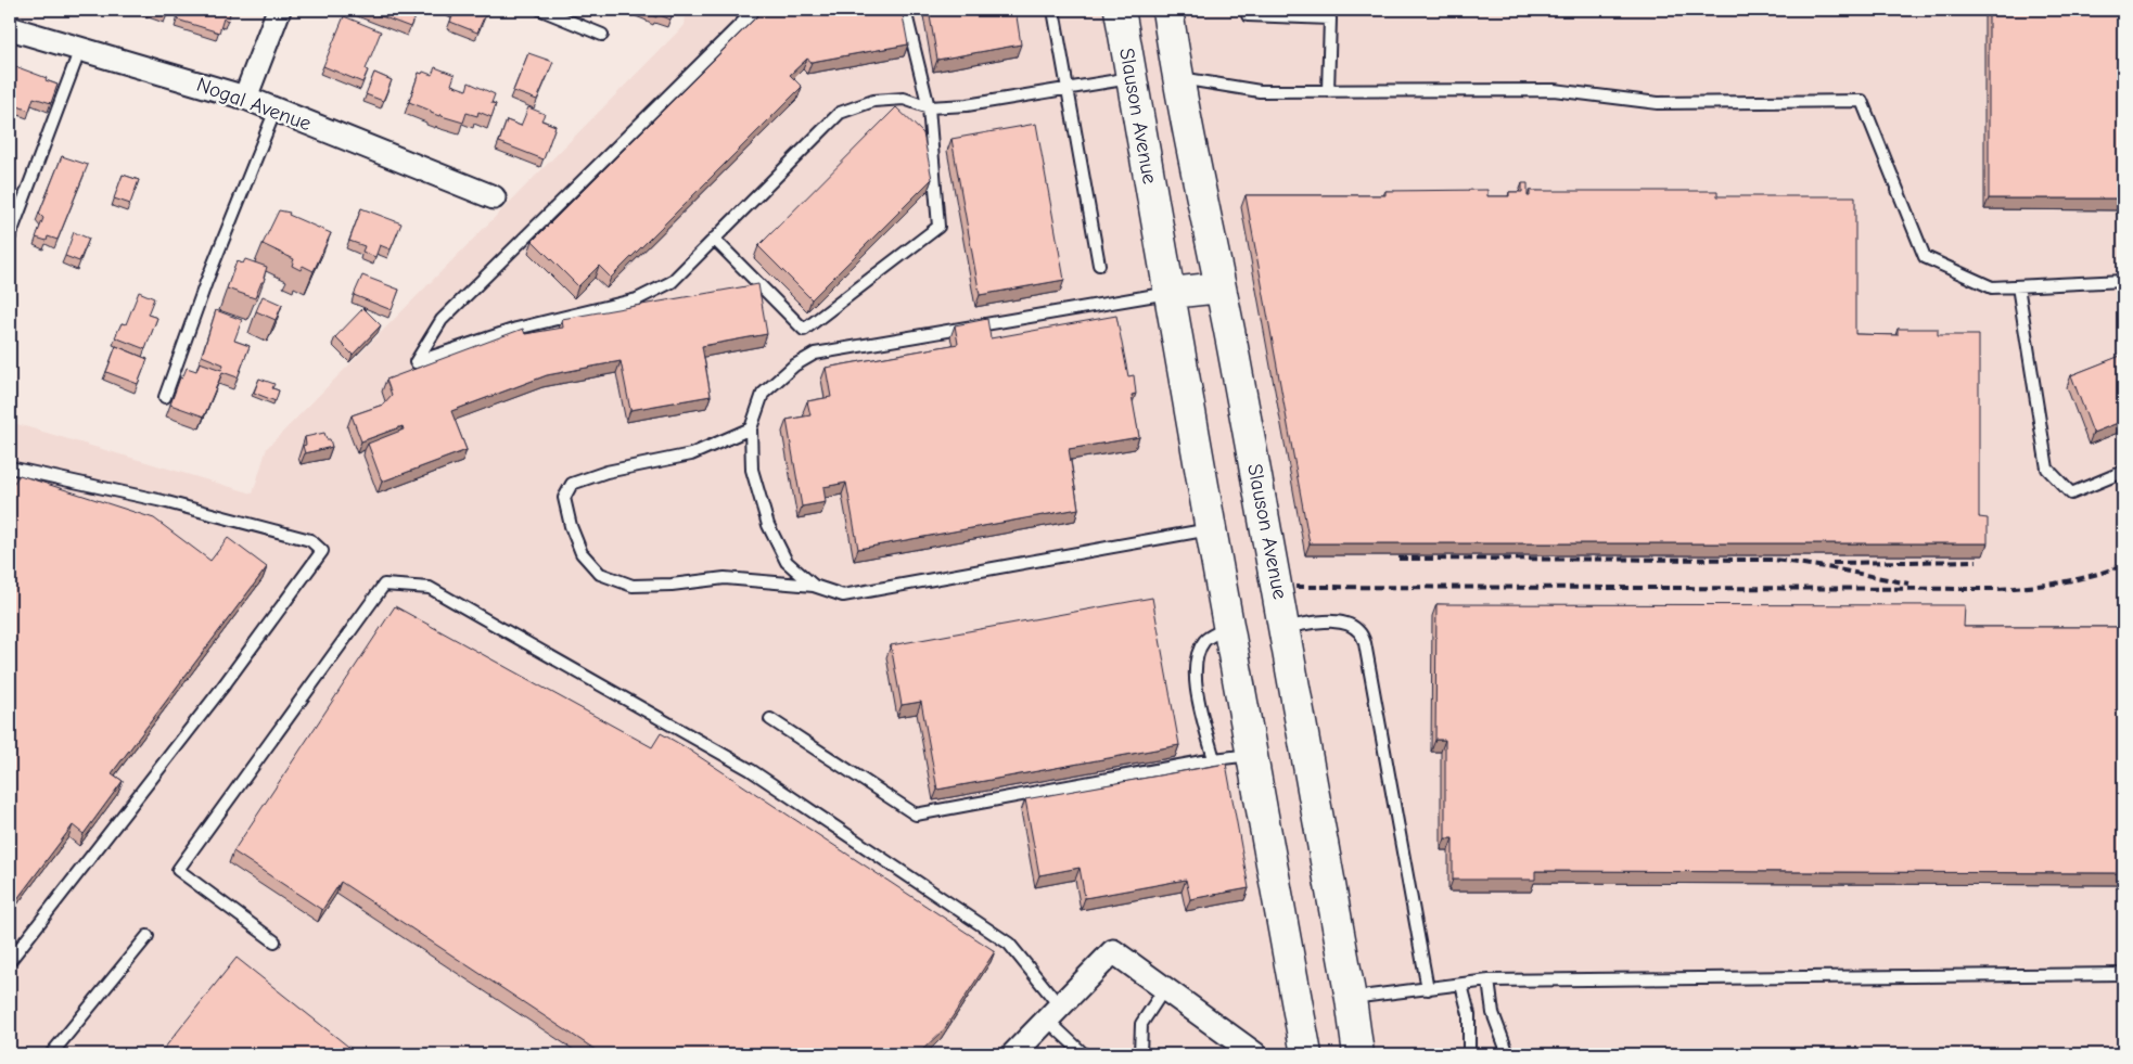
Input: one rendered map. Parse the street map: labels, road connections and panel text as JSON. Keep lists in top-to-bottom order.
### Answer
{
  "streets": {
    "main road": ["Slauson Avenue"],
    "street": ["Nogal Avenue"]
  }
}
